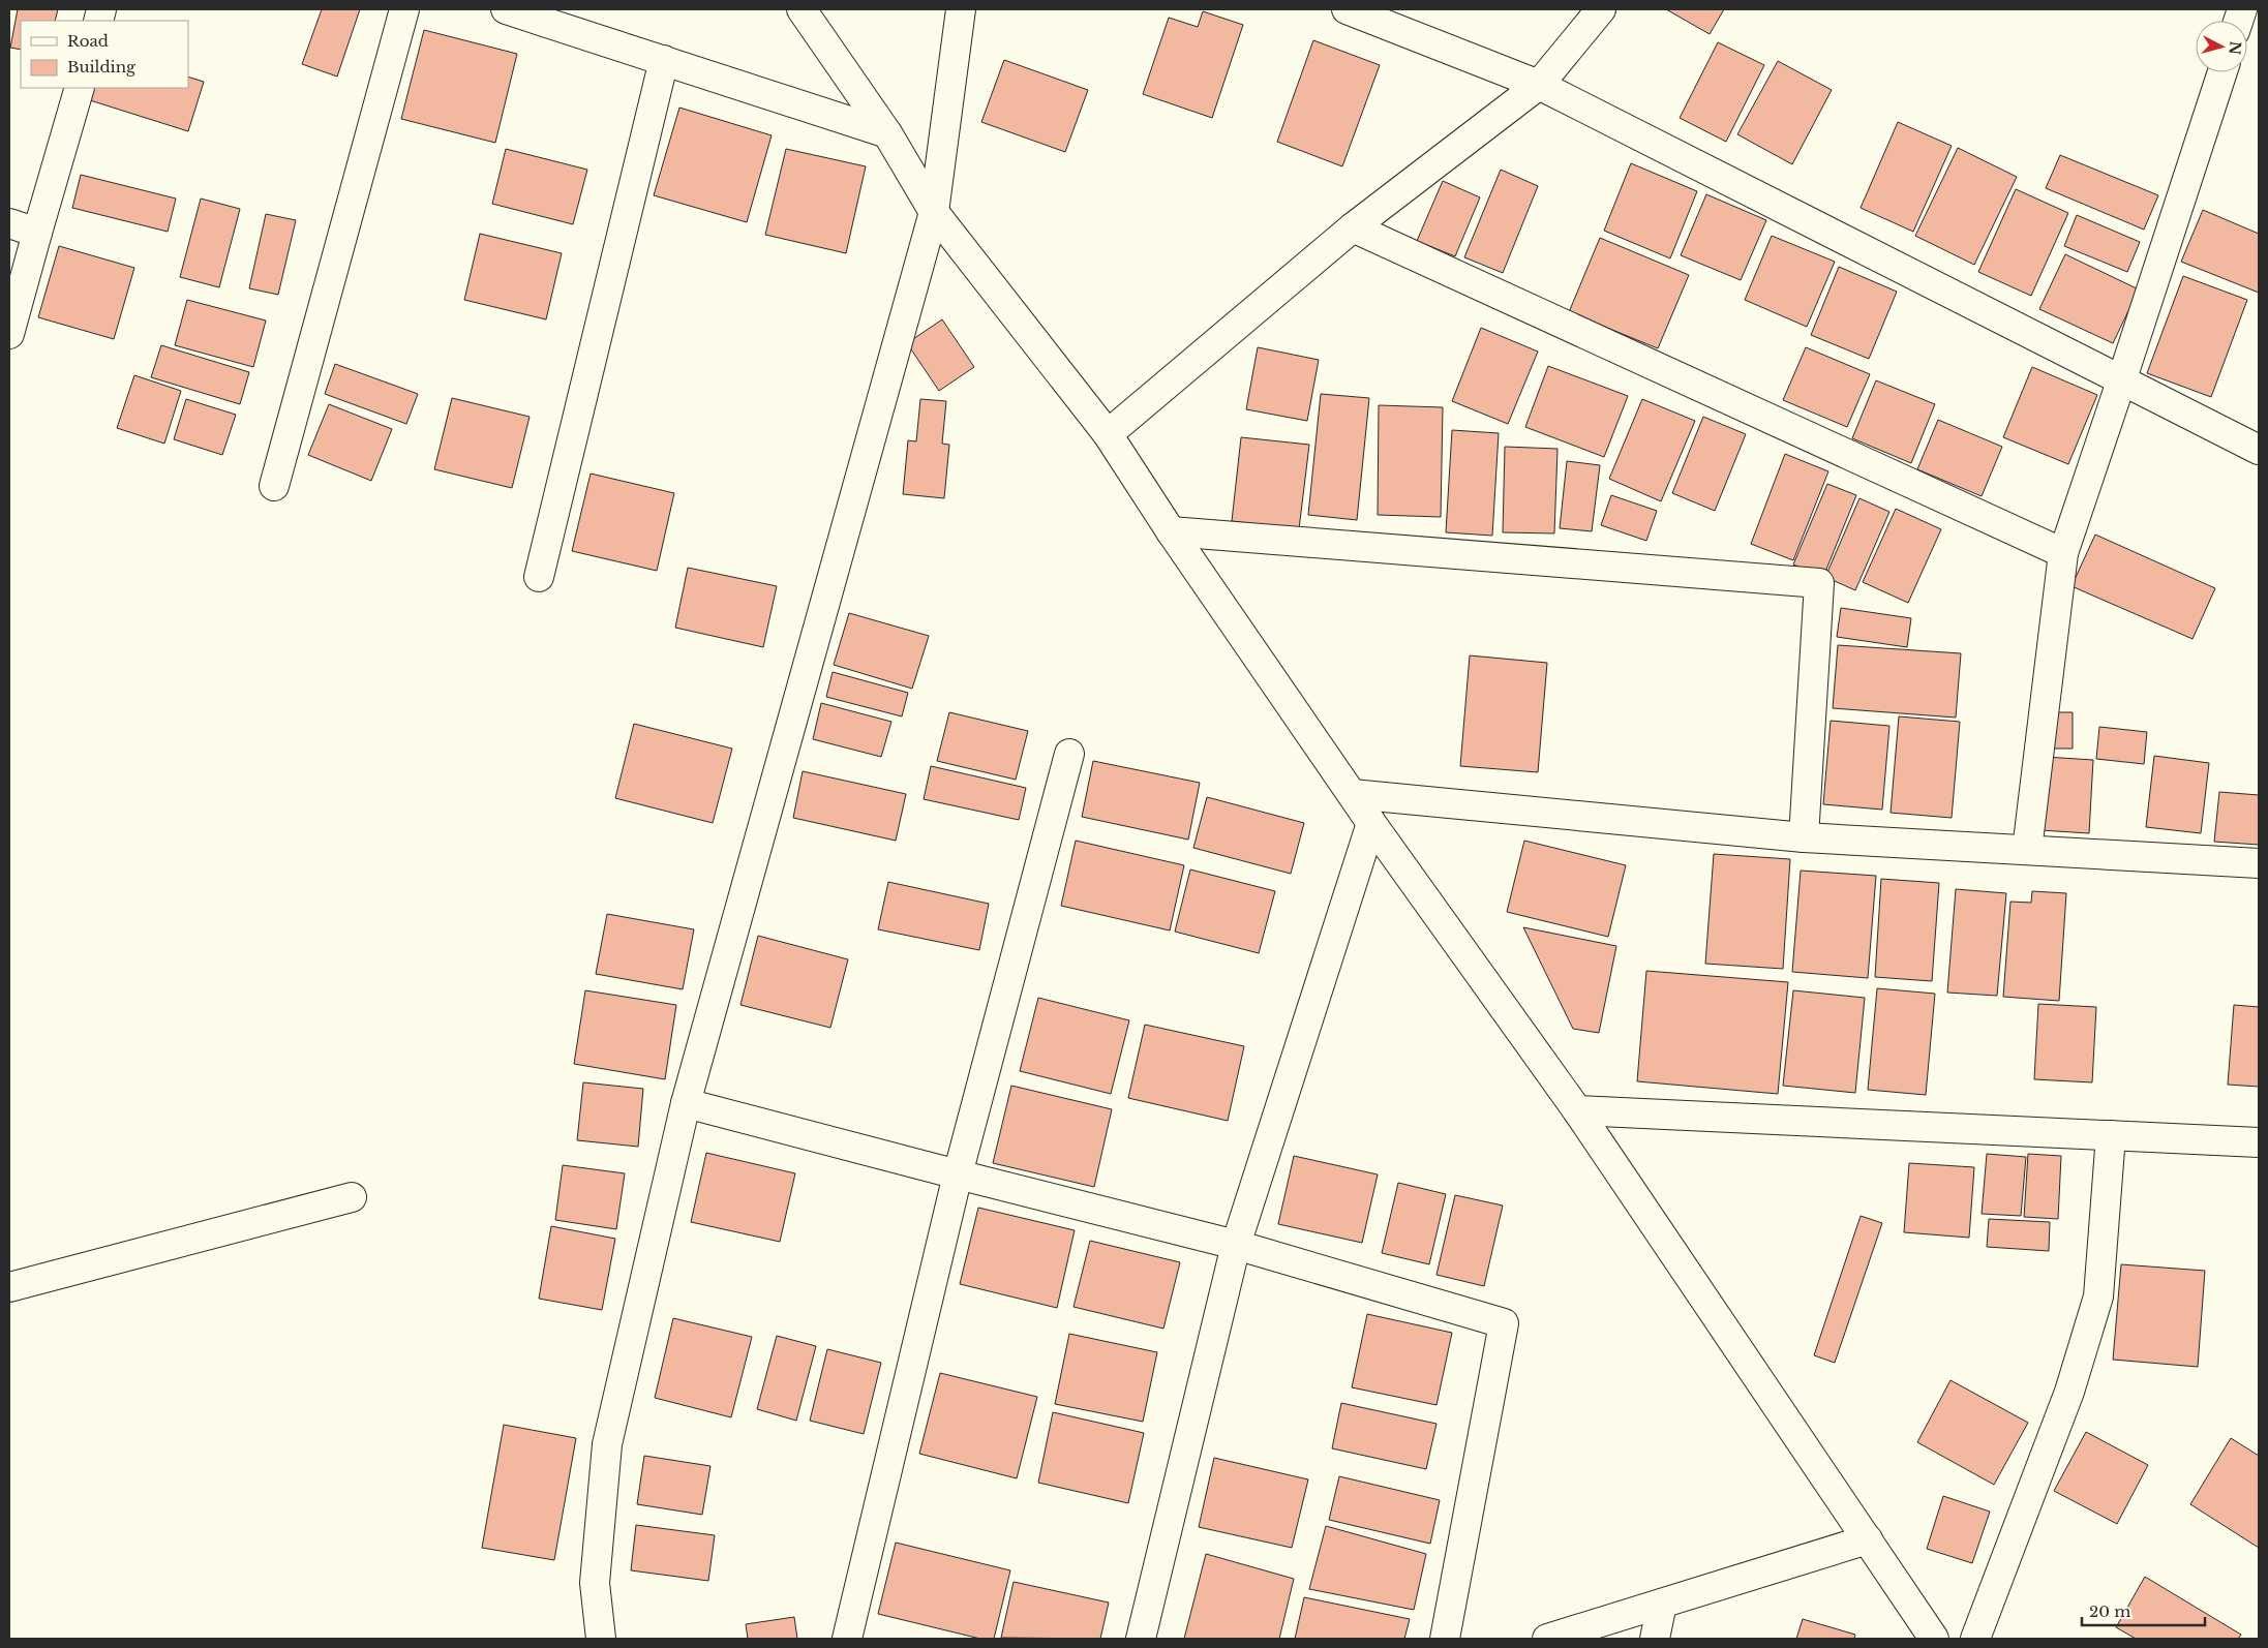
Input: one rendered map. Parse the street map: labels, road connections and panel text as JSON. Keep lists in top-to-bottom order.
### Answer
{
  "legend": ["Road", "Building"],
  "scale_bar": "20 m",
  "north": "right"
}
